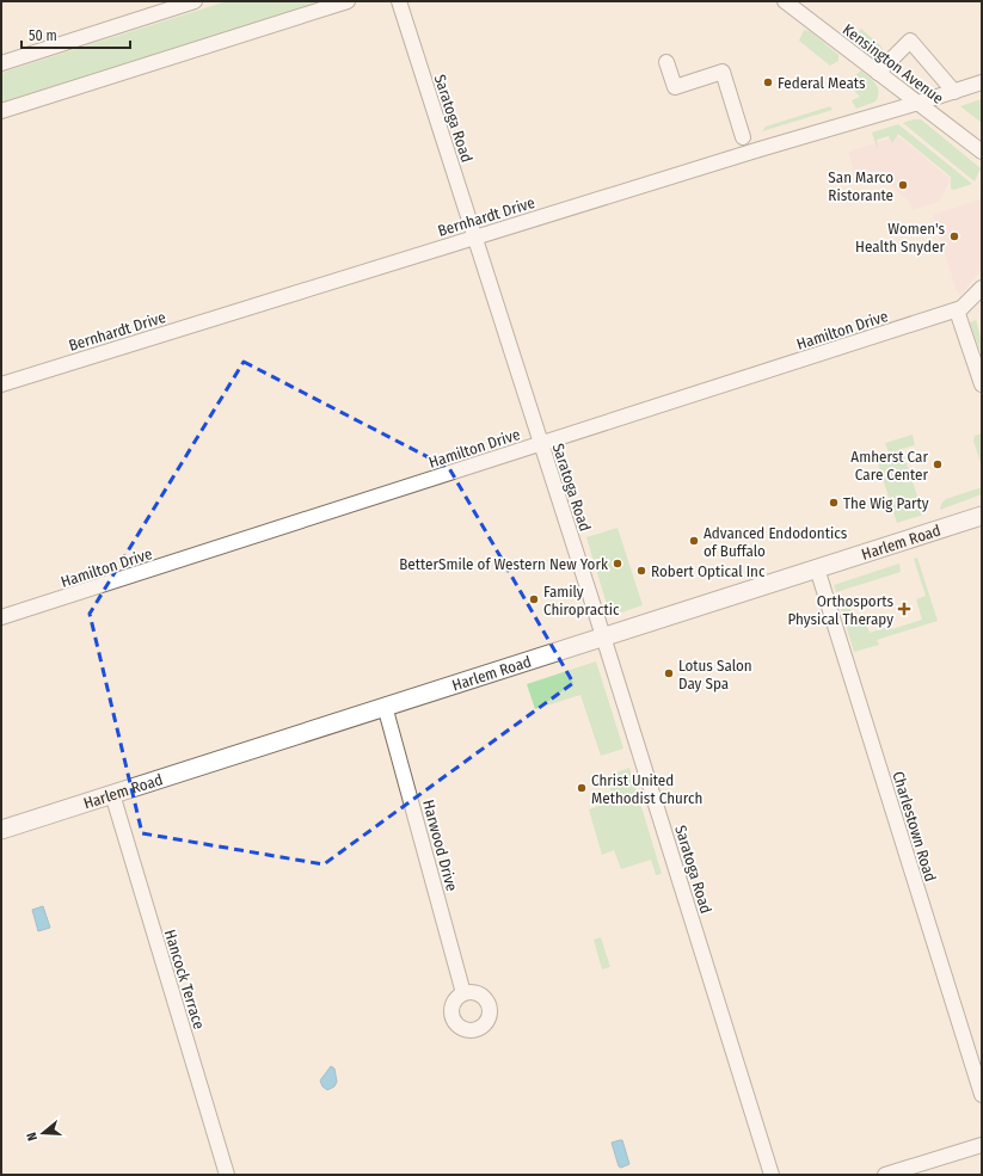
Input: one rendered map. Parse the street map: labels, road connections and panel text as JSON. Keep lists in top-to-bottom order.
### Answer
{
  "streets": {
    "main road": ["Harlem Road"],
    "street": [
      "Kensington Avenue",
      "Saratoga Road",
      "Bernhardt Drive",
      "Hamilton Drive",
      "Charlestown Road",
      "Harwood Drive",
      "Hancock Terrace"
    ]
  },
  "crossings": [
    ["Kensington Avenue", "Bernhardt Drive"],
    ["Saratoga Road", "Bernhardt Drive"],
    ["Saratoga Road", "Hamilton Drive"],
    ["Saratoga Road", "Harlem Road"],
    ["Harlem Road", "Charlestown Road"],
    ["Harlem Road", "Harwood Drive"],
    ["Harlem Road", "Hancock Terrace"]
  ],
  "places": {
    "other": [
      "Federal Meats",
      "San Marco Ristorante",
      "Women's Health Snyder",
      "Amherst Car Care Center",
      "The Wig Party",
      "Advanced Endodontics of Buffalo",
      "BetterSmile of Western New York",
      "Robert Optical Inc",
      "Family Chiropractic",
      "Lotus Salon Day Spa",
      "Christ United Methodist Church"
    ],
    "health": ["Orthosports Physical Therapy"]
  },
  "scale_bar": "50 m",
  "north": "left"
}
